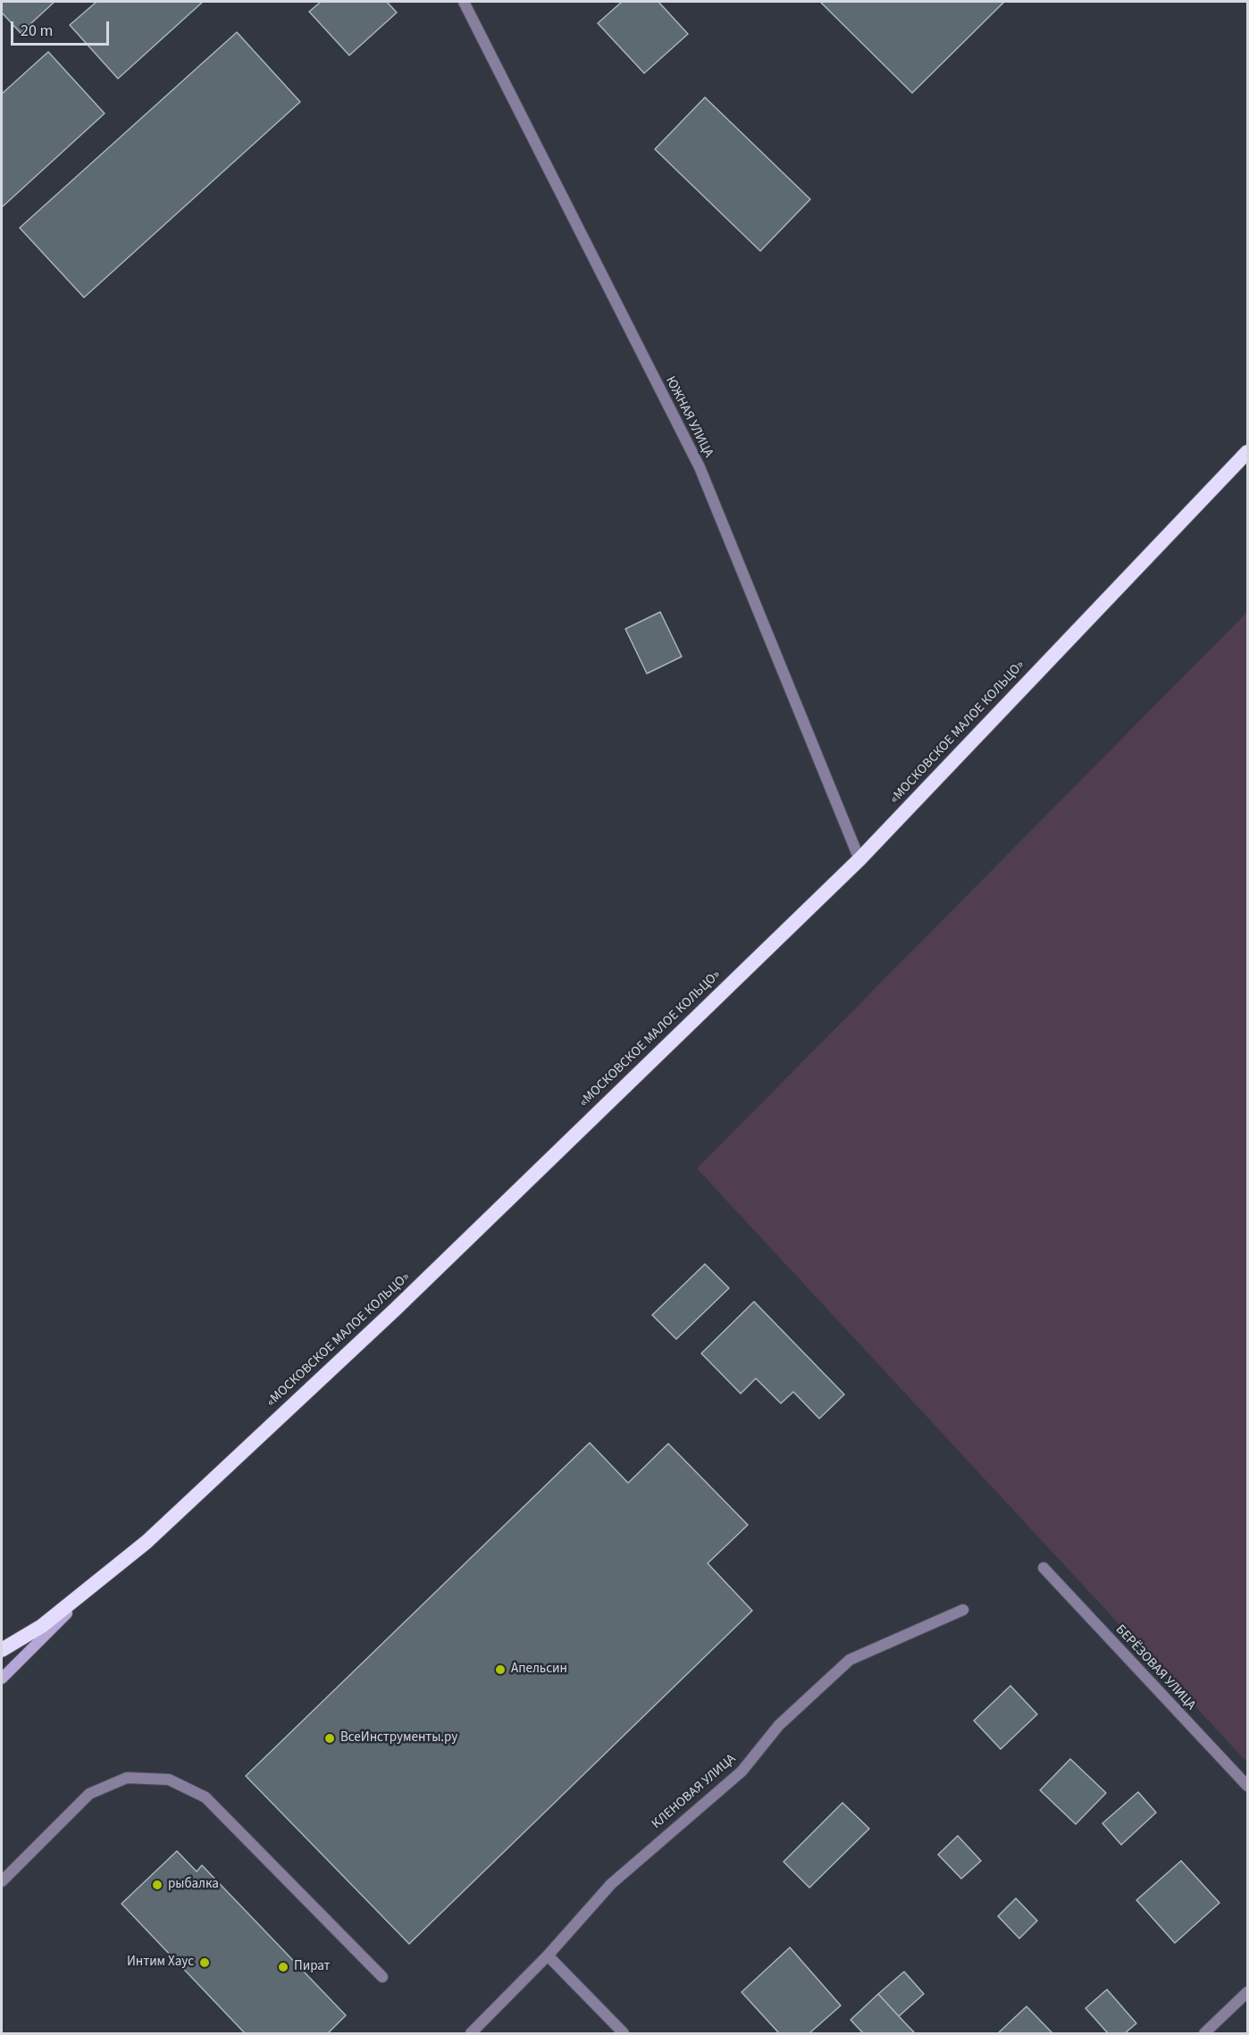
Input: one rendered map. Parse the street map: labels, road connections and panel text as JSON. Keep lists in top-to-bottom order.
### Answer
{
  "streets": {
    "highway": ["«МОСКОВСКОЕ МАЛОЕ КОЛЬЦО»"],
    "street": ["ЮЖНАЯ УЛИЦА", "БЕРЁЗОВАЯ УЛИЦА", "КЛЕНОВАЯ УЛИЦА"]
  },
  "crossings": [
    ["ЮЖНАЯ УЛИЦА", "«МОСКОВСКОЕ МАЛОЕ КОЛЬЦО»"]
  ],
  "places": [
    "Апельсин",
    "ВсеИнструменты.ру",
    "рыбалка",
    "Интим Хаус",
    "Пират"
  ],
  "scale_bar": "20 m"
}
